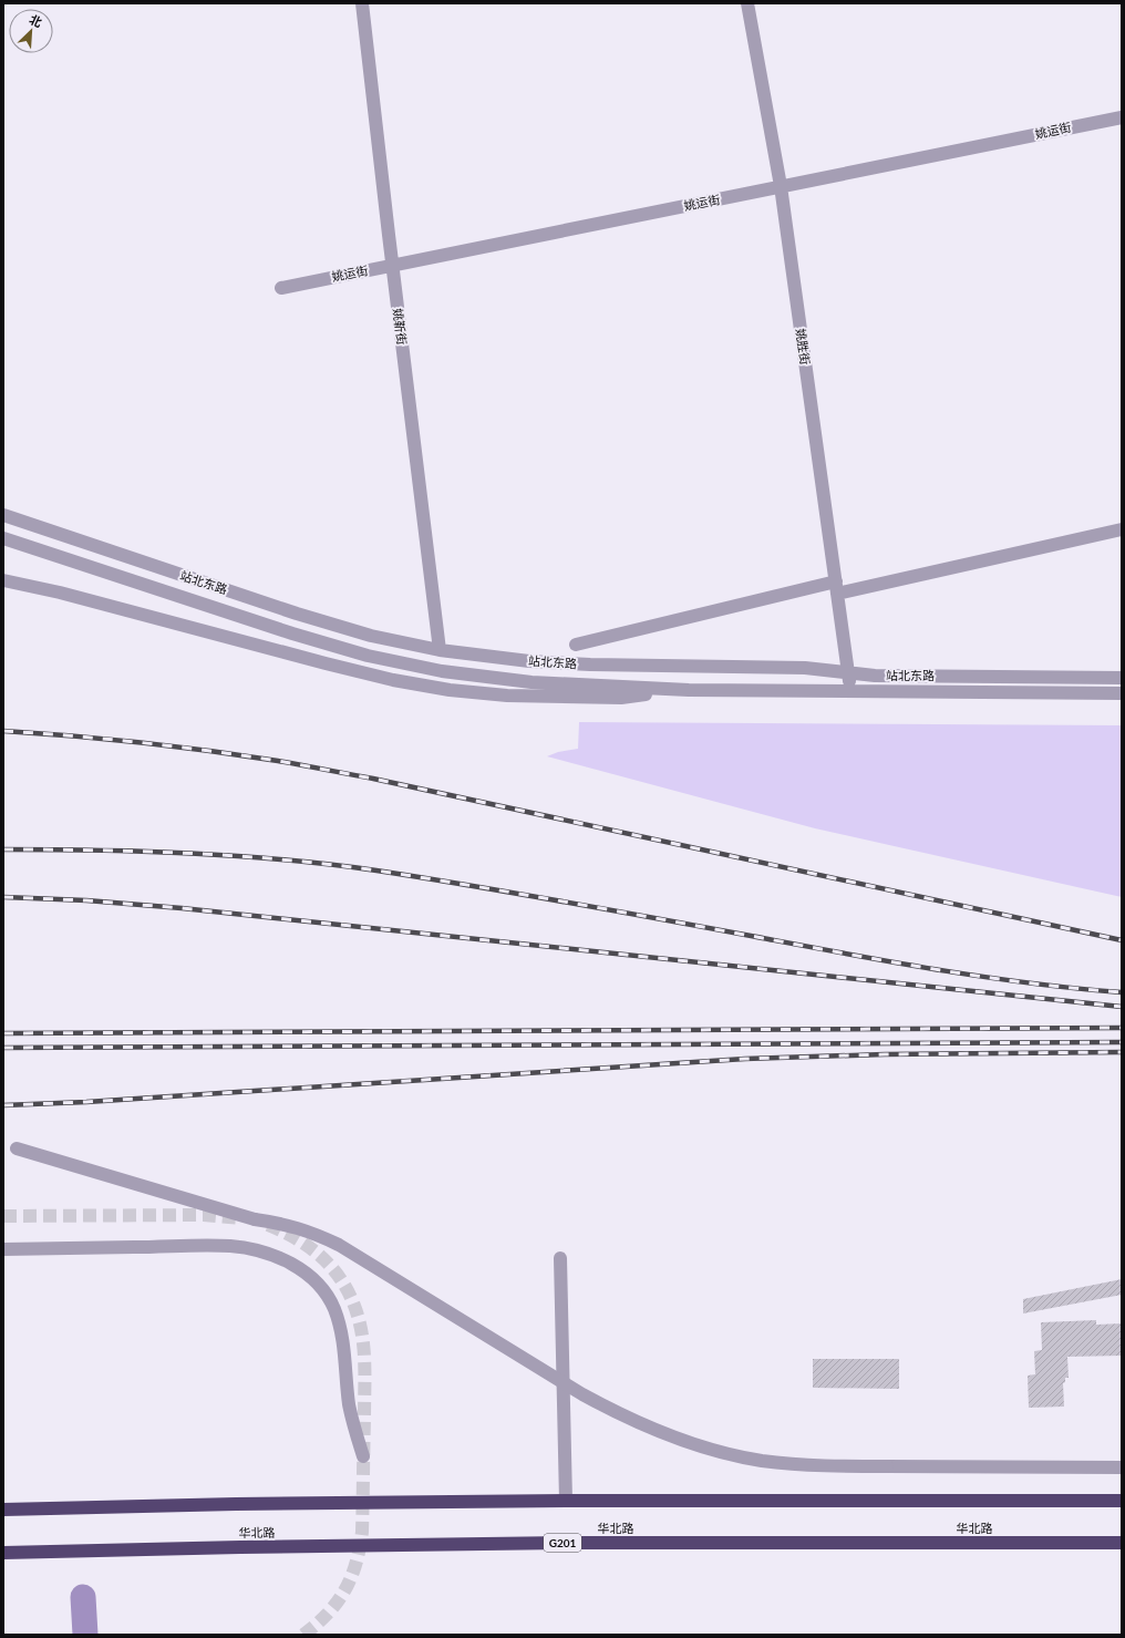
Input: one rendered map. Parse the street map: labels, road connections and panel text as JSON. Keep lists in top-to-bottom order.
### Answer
{
  "streets": {
    "highway": ["华北路", "G201"],
    "street": [
      "姚运街",
      "姚靳街",
      "姚胜街",
      "站北东路"
    ]
  },
  "crossings": [
    ["姚运街", "姚靳街"],
    ["姚运街", "姚胜街"],
    ["姚靳街", "站北东路"],
    ["姚胜街", "站北东路"]
  ],
  "north": "top right"
}
